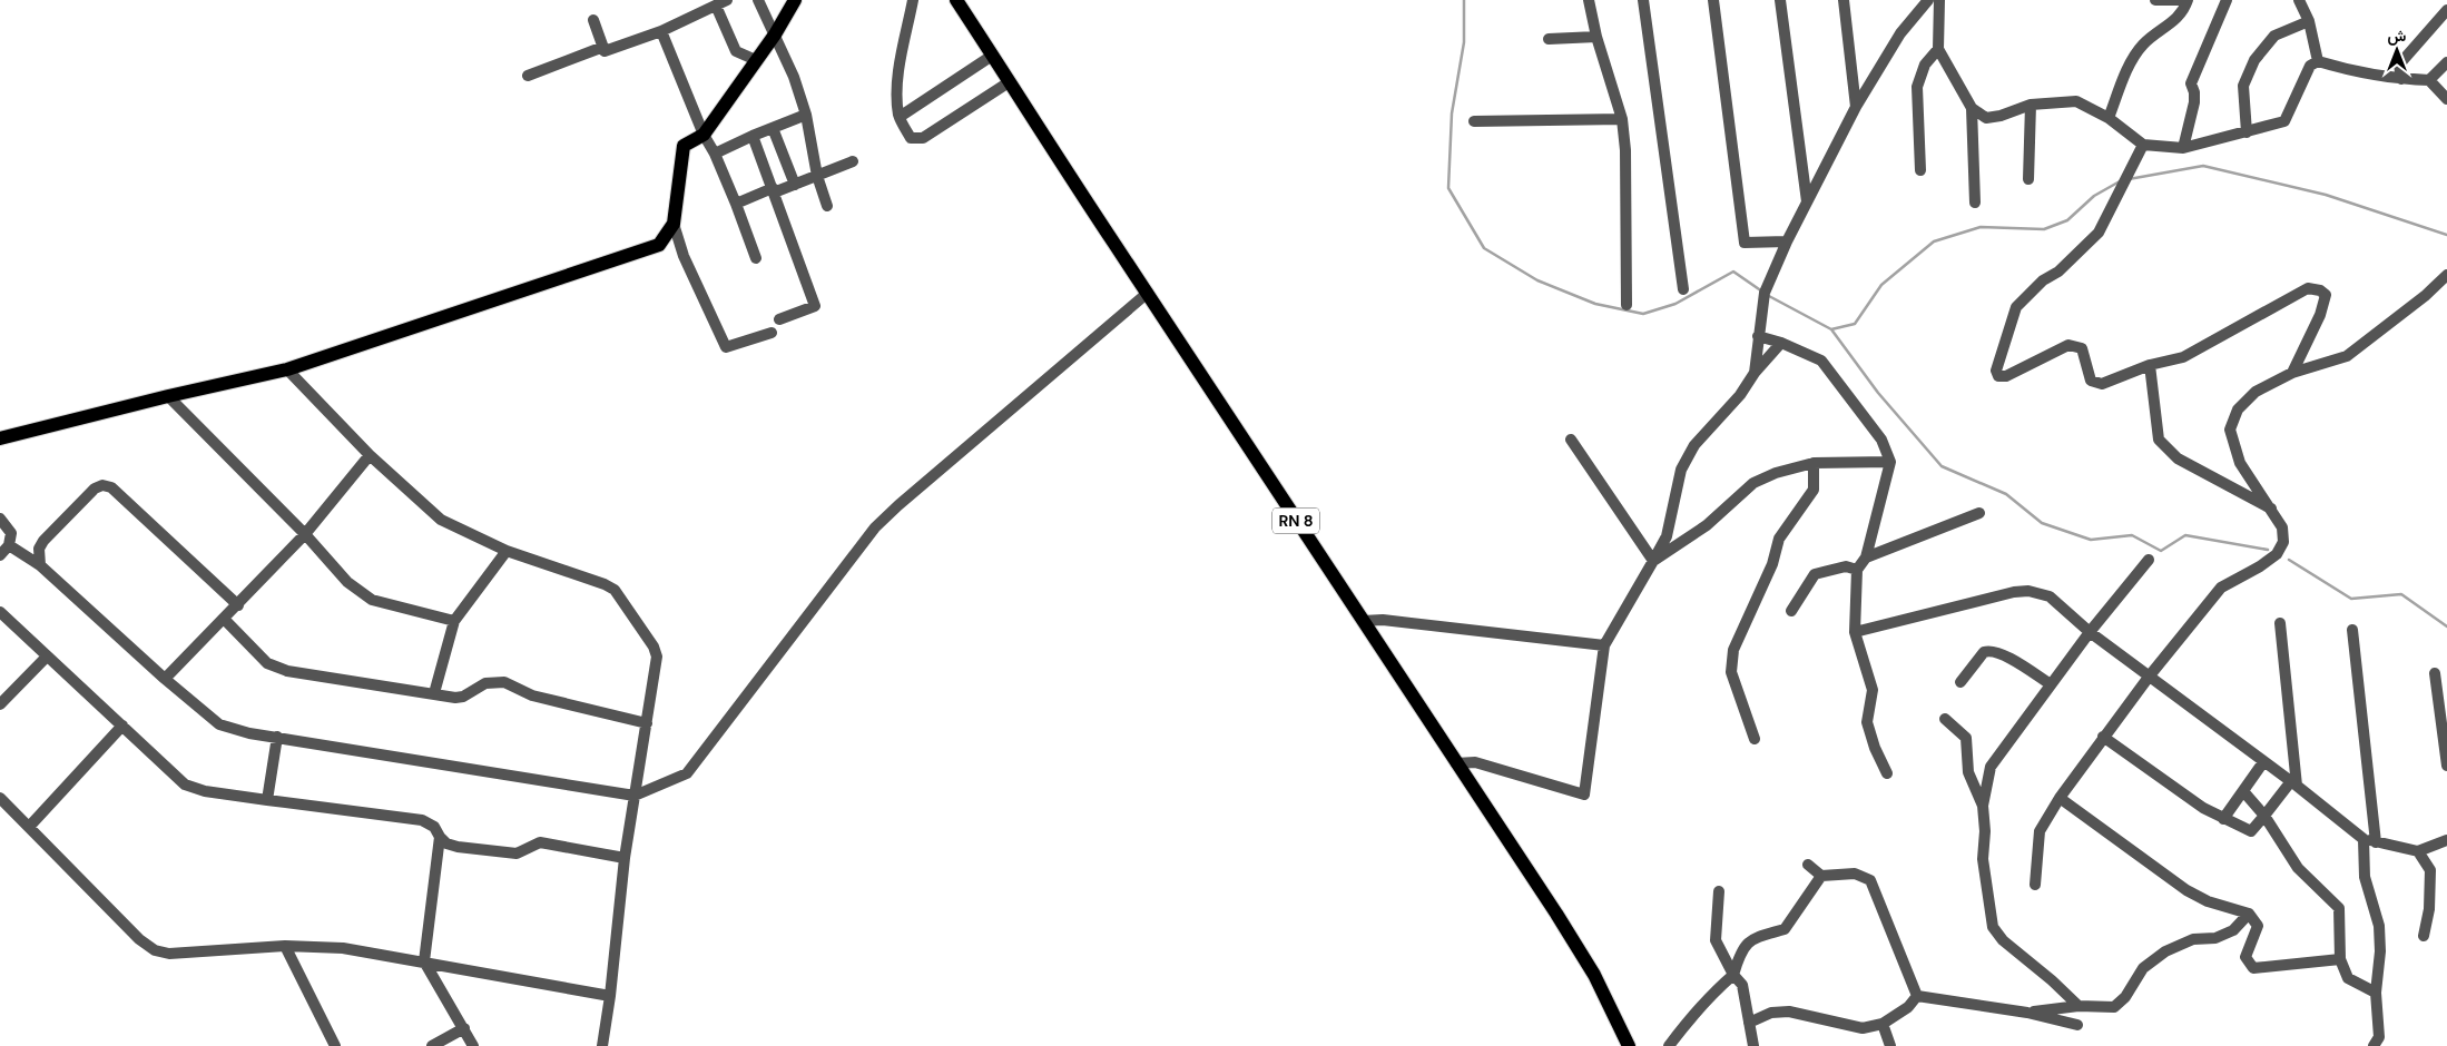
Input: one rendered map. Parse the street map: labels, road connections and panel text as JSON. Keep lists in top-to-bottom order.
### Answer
{
  "streets": {
    "main road": ["RN 8"]
  },
  "north": "top"
}
